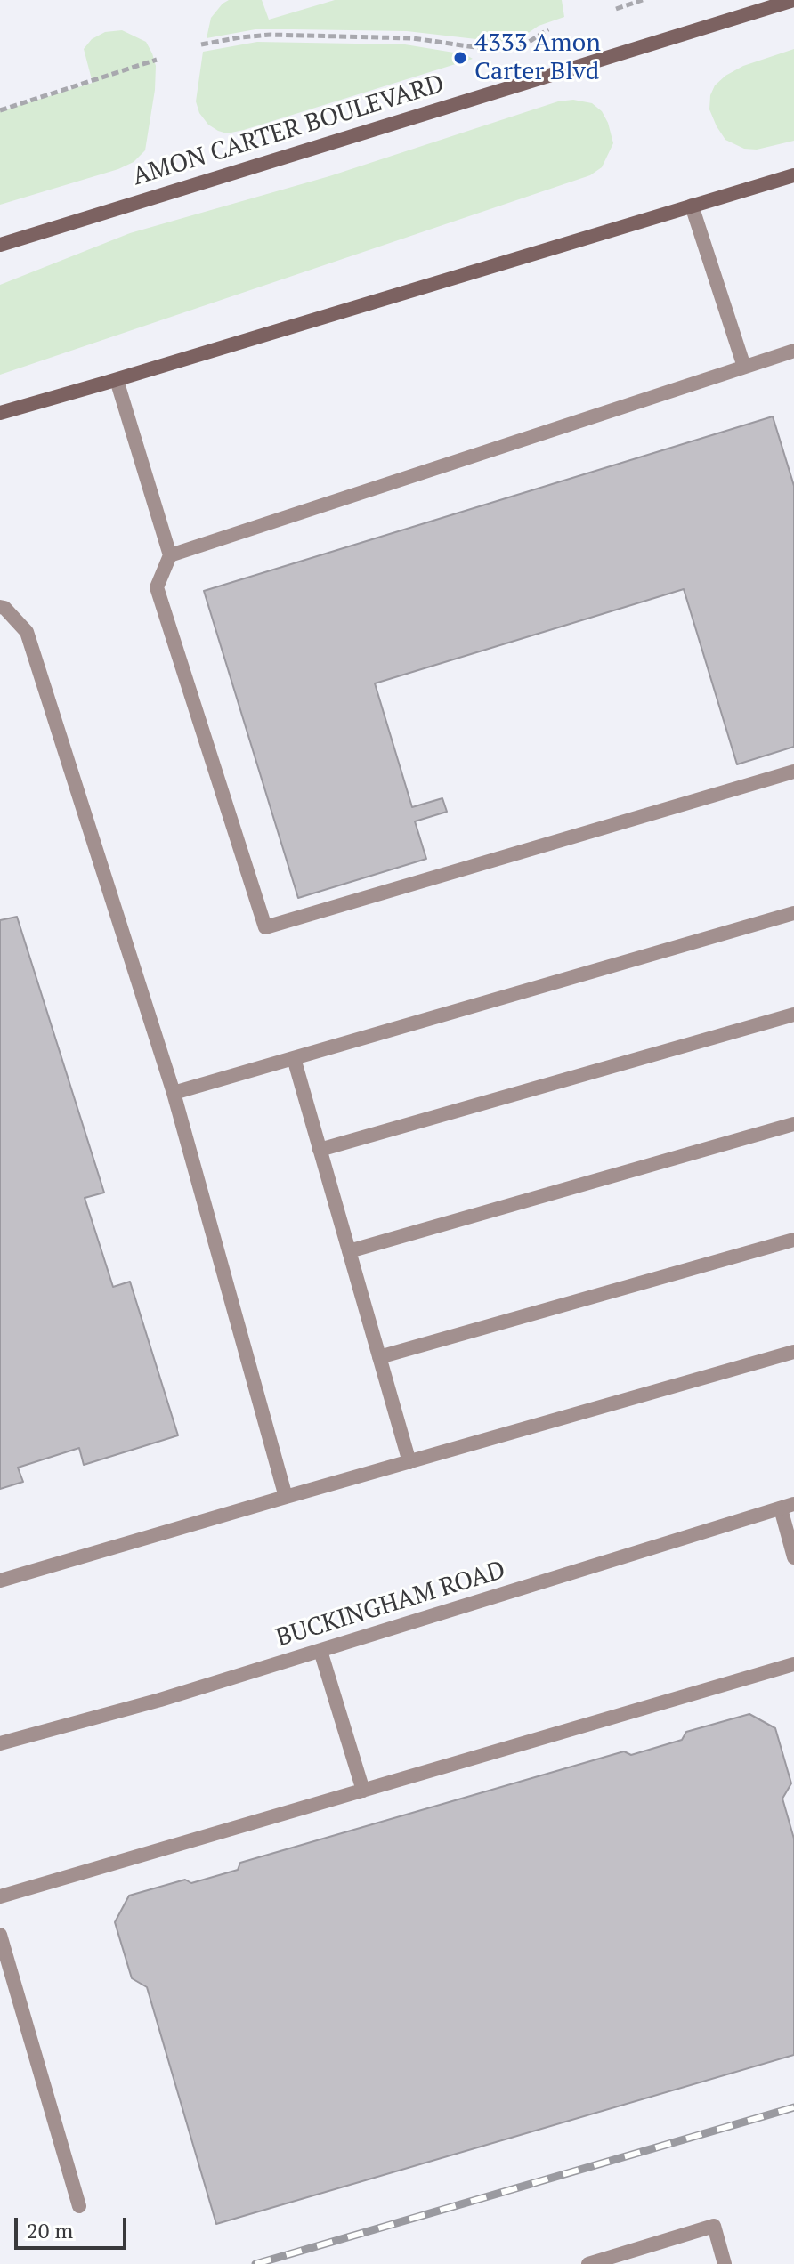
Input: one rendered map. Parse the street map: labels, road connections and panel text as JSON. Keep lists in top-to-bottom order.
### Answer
{
  "streets": {
    "street": ["AMON CARTER BOULEVARD", "BUCKINGHAM ROAD"]
  },
  "places": ["4333 Amon Carter Blvd"],
  "scale_bar": "20 m"
}
